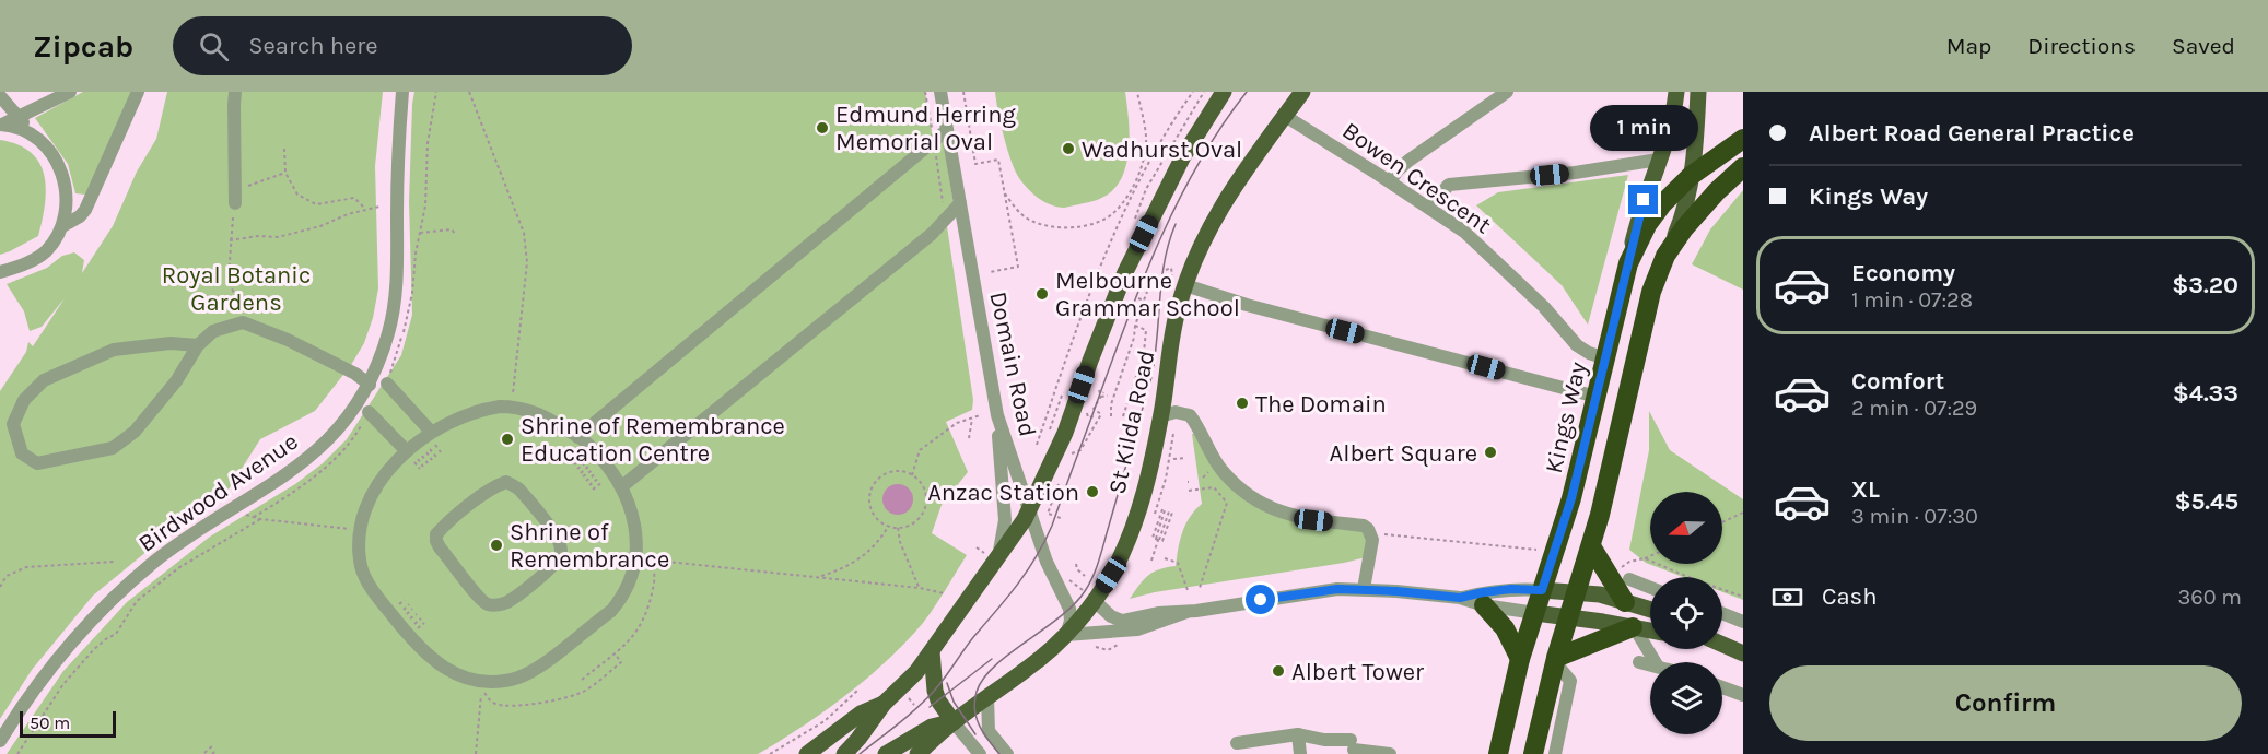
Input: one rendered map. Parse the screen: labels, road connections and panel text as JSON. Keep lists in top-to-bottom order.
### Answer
{
  "streets": {
    "highway": ["Kings Way"],
    "main road": ["St Kilda Road"],
    "street": ["Bowen Crescent", "Domain Road", "Birdwood Avenue"]
  },
  "crossings": [
    ["Bowen Crescent", "Kings Way"],
    ["Bowen Crescent", "St Kilda Road"],
    ["Domain Road", "St Kilda Road"]
  ],
  "parks": ["Royal Botanic Gardens"],
  "places": [
    "Edmund Herring Memorial Oval",
    "Wadhurst Oval",
    "Melbourne Grammar School",
    "The Domain",
    "Shrine of Remembrance Education Centre",
    "Albert Square",
    "Anzac Station",
    "Shrine of Remembrance",
    "Albert Tower"
  ],
  "scale_bar": "50 m",
  "north": "left",
  "page": {
    "header": "Zipcab",
    "search": "Search here",
    "nav": ["Map", "Directions", "Saved"],
    "banner": ["Albert Road General Practice", "Kings Way"],
    "bubble": "1 min",
    "list": [
      {
        "name": "Economy",
        "note": "1 min · 07:28",
        "value": "$3.20"
      },
      {
        "name": "Comfort",
        "note": "2 min · 07:29",
        "value": "$4.33"
      },
      {
        "name": "XL",
        "note": "3 min · 07:30",
        "value": "$5.45"
      }
    ],
    "pay": ["Cash", "360 m"],
    "buttons": "Confirm",
    "scale": "50 m"
  }
}
